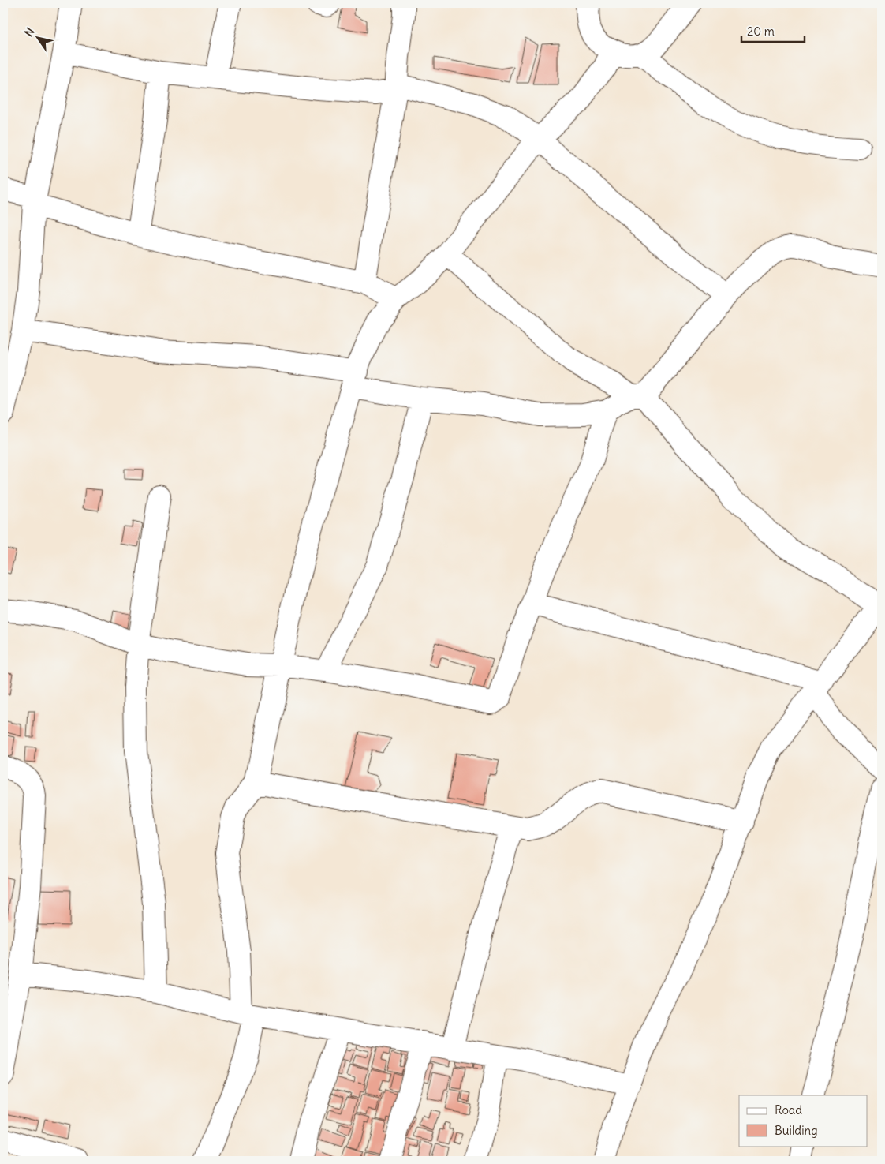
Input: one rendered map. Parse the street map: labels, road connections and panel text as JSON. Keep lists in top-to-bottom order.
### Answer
{
  "legend": ["Road", "Building"],
  "scale_bar": "20 m",
  "north": "top left"
}
